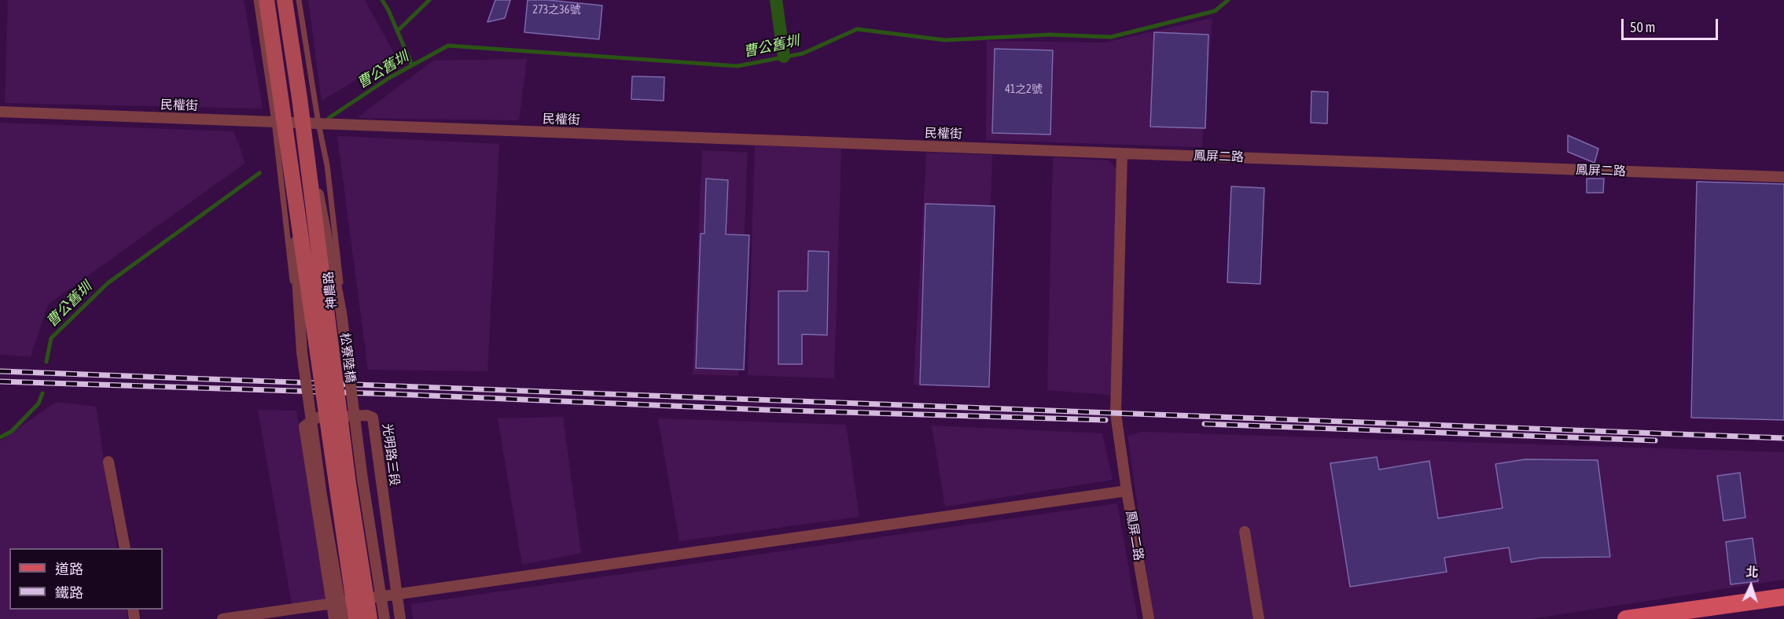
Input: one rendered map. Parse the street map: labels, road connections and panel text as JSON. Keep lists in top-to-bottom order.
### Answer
{
  "streets": {
    "street": [
      "民權街",
      "鳳屏二路",
      "松寮陸橋",
      "光明路三段"
    ],
    "lane": ["神農路"]
  },
  "crossings": [
    ["民權街", "鳳屏二路"],
    ["民權街", "神農路"]
  ],
  "water": ["曹公舊圳"],
  "house_numbers": ["273之36號", "41之2號"],
  "legend": ["道路", "鐵路"],
  "scale_bar": "50 m",
  "north": "top"
}
